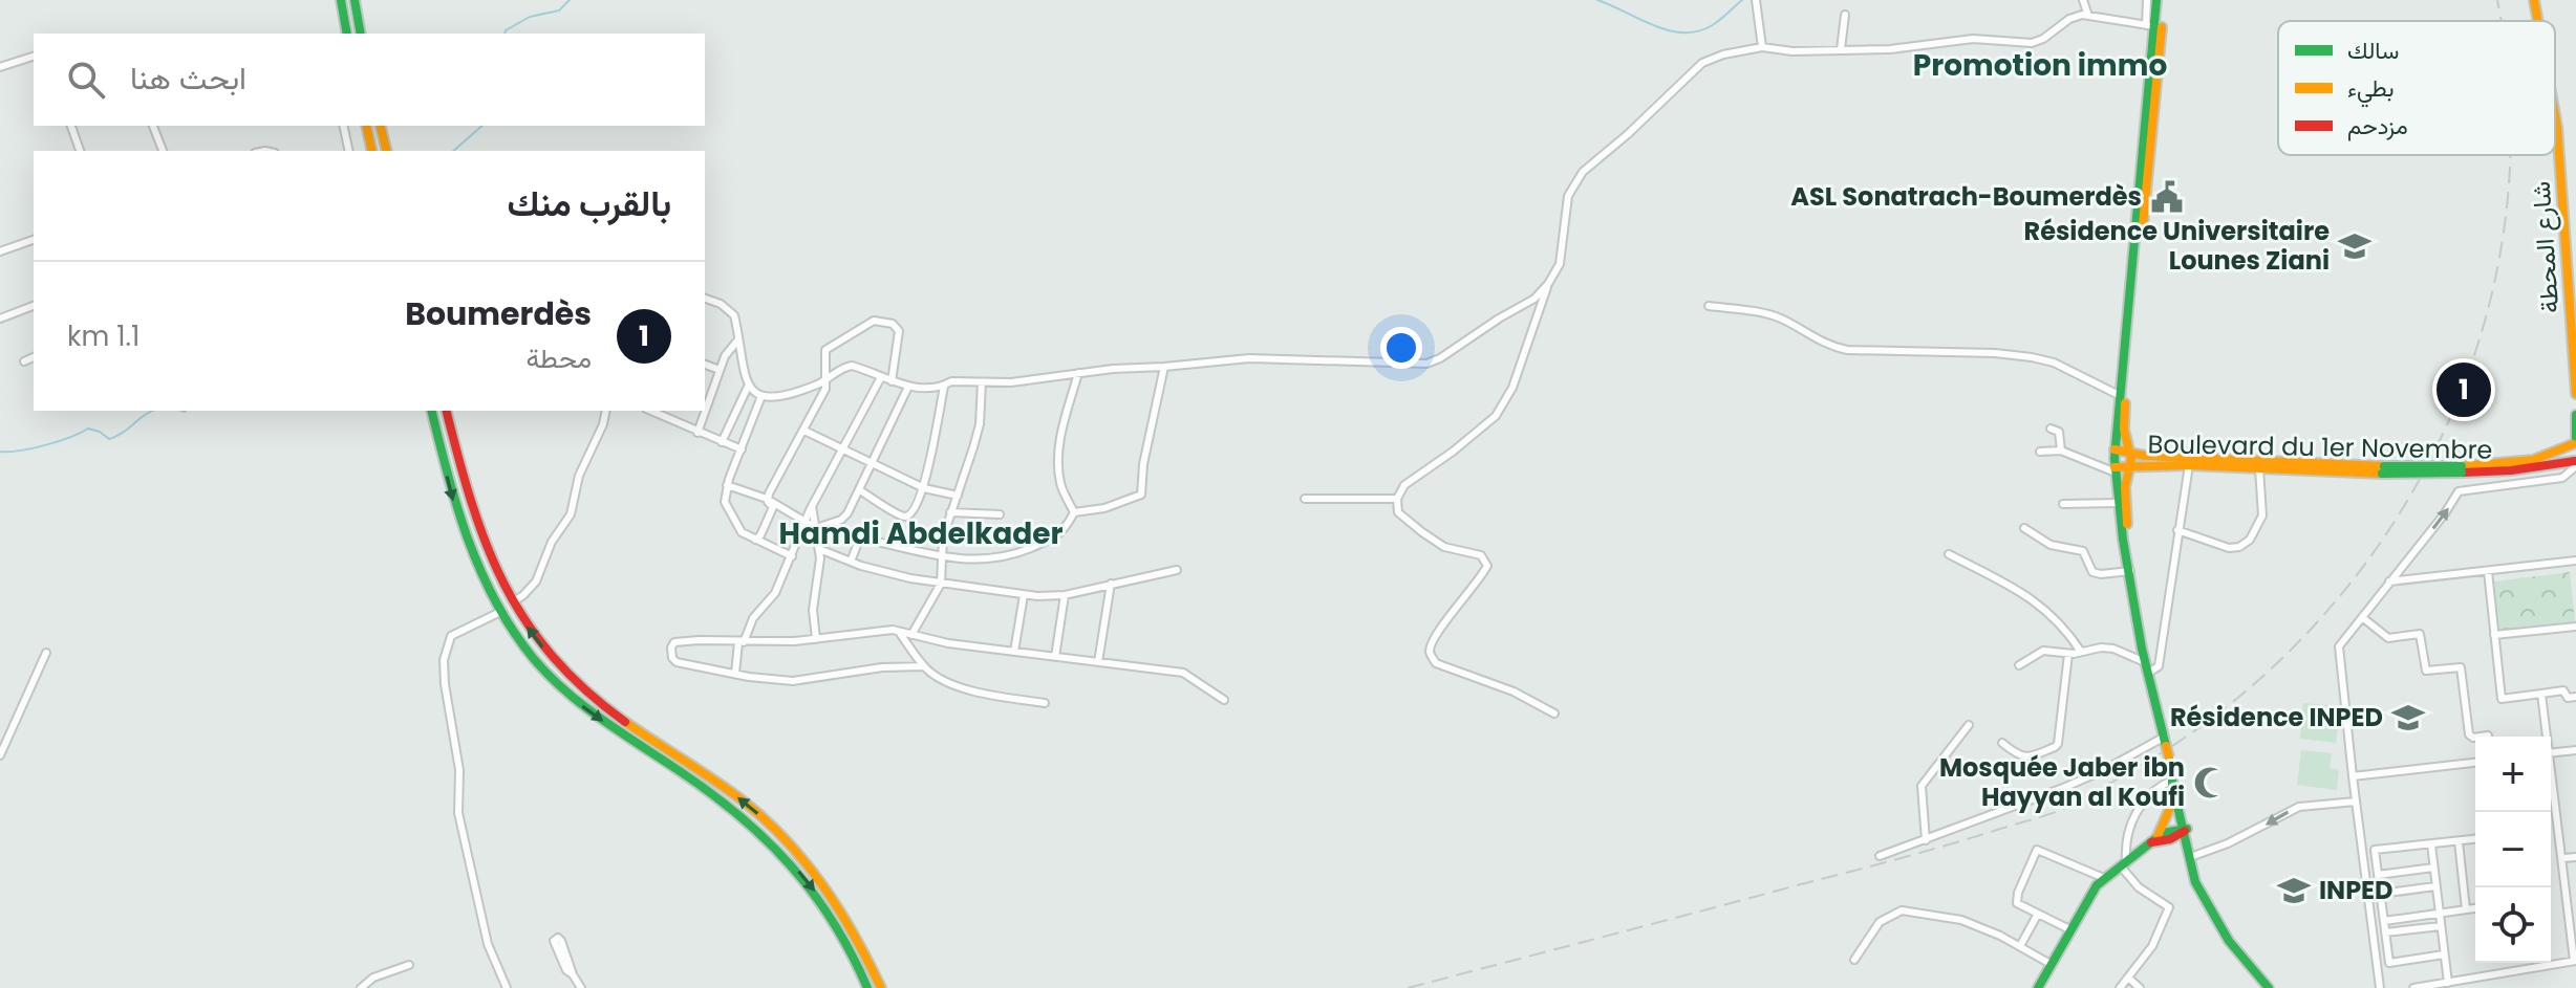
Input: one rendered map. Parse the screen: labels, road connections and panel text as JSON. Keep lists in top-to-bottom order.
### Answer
{
  "streets": {
    "main road": ["شارع المحطة", "Boulevard du 1er Novembre"]
  },
  "districts": ["Promotion immo", "Hamdi Abdelkader"],
  "places": {
    "public building": ["ASL Sonatrach-Boumerdès"],
    "school or university": ["Résidence Universitaire Lounes Ziani", "Résidence INPED", "INPED"],
    "mosque": ["Mosquée Jaber ibn Hayyan al Koufi"]
  },
  "legend": ["سالك", "بطيء", "مزدحم"],
  "page": {
    "search": "ابحث هنا",
    "heading": "بالقرب منك",
    "list": [
      {
        "mark": "1",
        "name": "Boumerdès",
        "note": "محطة",
        "value": "1.1 km"
      }
    ],
    "pins": "1",
    "map_buttons": ["+", "−"]
  }
}
